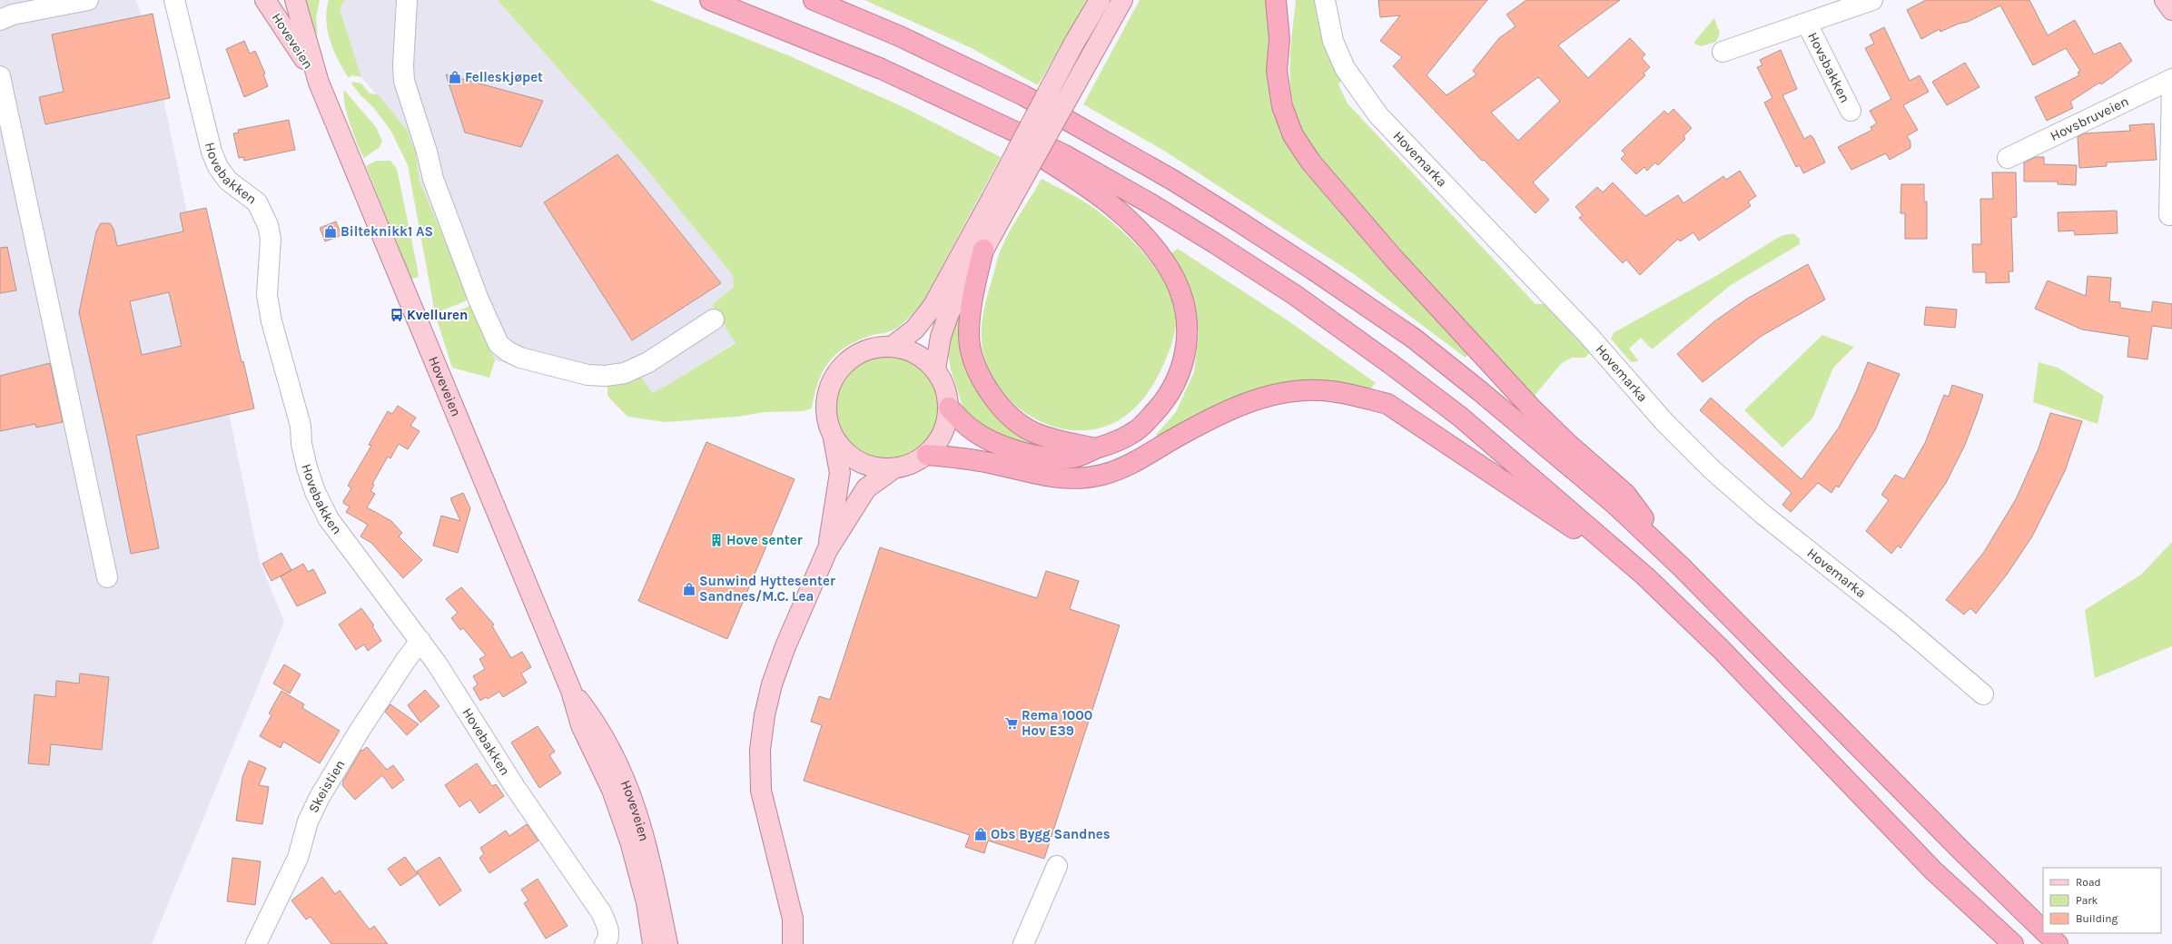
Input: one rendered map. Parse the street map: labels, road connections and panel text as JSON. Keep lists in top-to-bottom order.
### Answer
{
  "streets": {
    "main road": ["Hoveveien"],
    "street": [
      "Hovsbakken",
      "Hovsbruveien",
      "Hovemarka",
      "Hovebakken",
      "Skeistien"
    ]
  },
  "crossings": [
    ["Hovebakken", "Skeistien"]
  ],
  "places": {
    "shop": [
      "Felleskjøpet",
      "Bilteknikk1 AS",
      "Sunwind Hyttesenter Sandnes/M.C. Lea",
      "Obs Bygg Sandnes"
    ],
    "bus stop": ["Kvelluren"],
    "building": ["Hove senter"],
    "supermarket": ["Rema 1000 Hov E39"]
  },
  "legend": ["Road", "Park", "Building"]
}
